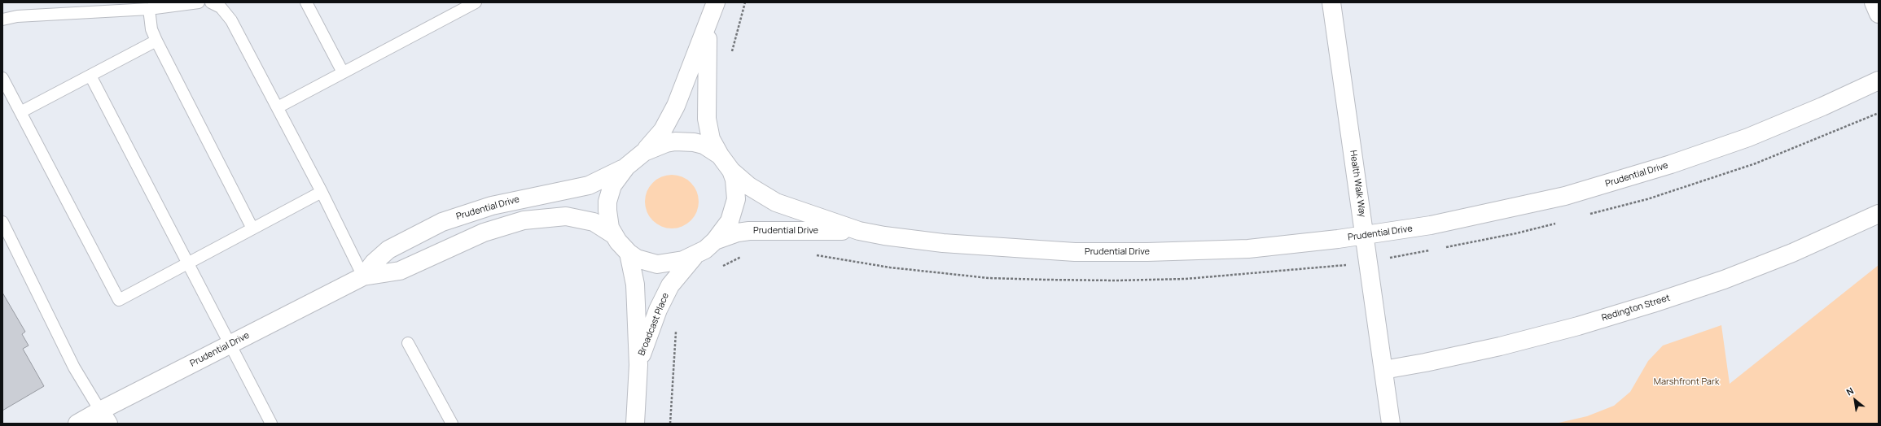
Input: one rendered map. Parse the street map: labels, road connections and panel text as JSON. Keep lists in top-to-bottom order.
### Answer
{
  "streets": {
    "street": [
      "Prudential Drive",
      "Health Walk Way",
      "Redington Street",
      "Broadcast Place"
    ]
  },
  "crossings": [
    ["Prudential Drive", "Health Walk Way"],
    ["Health Walk Way", "Redington Street"]
  ],
  "parks": ["Marshfront Park"],
  "north": "top left"
}
